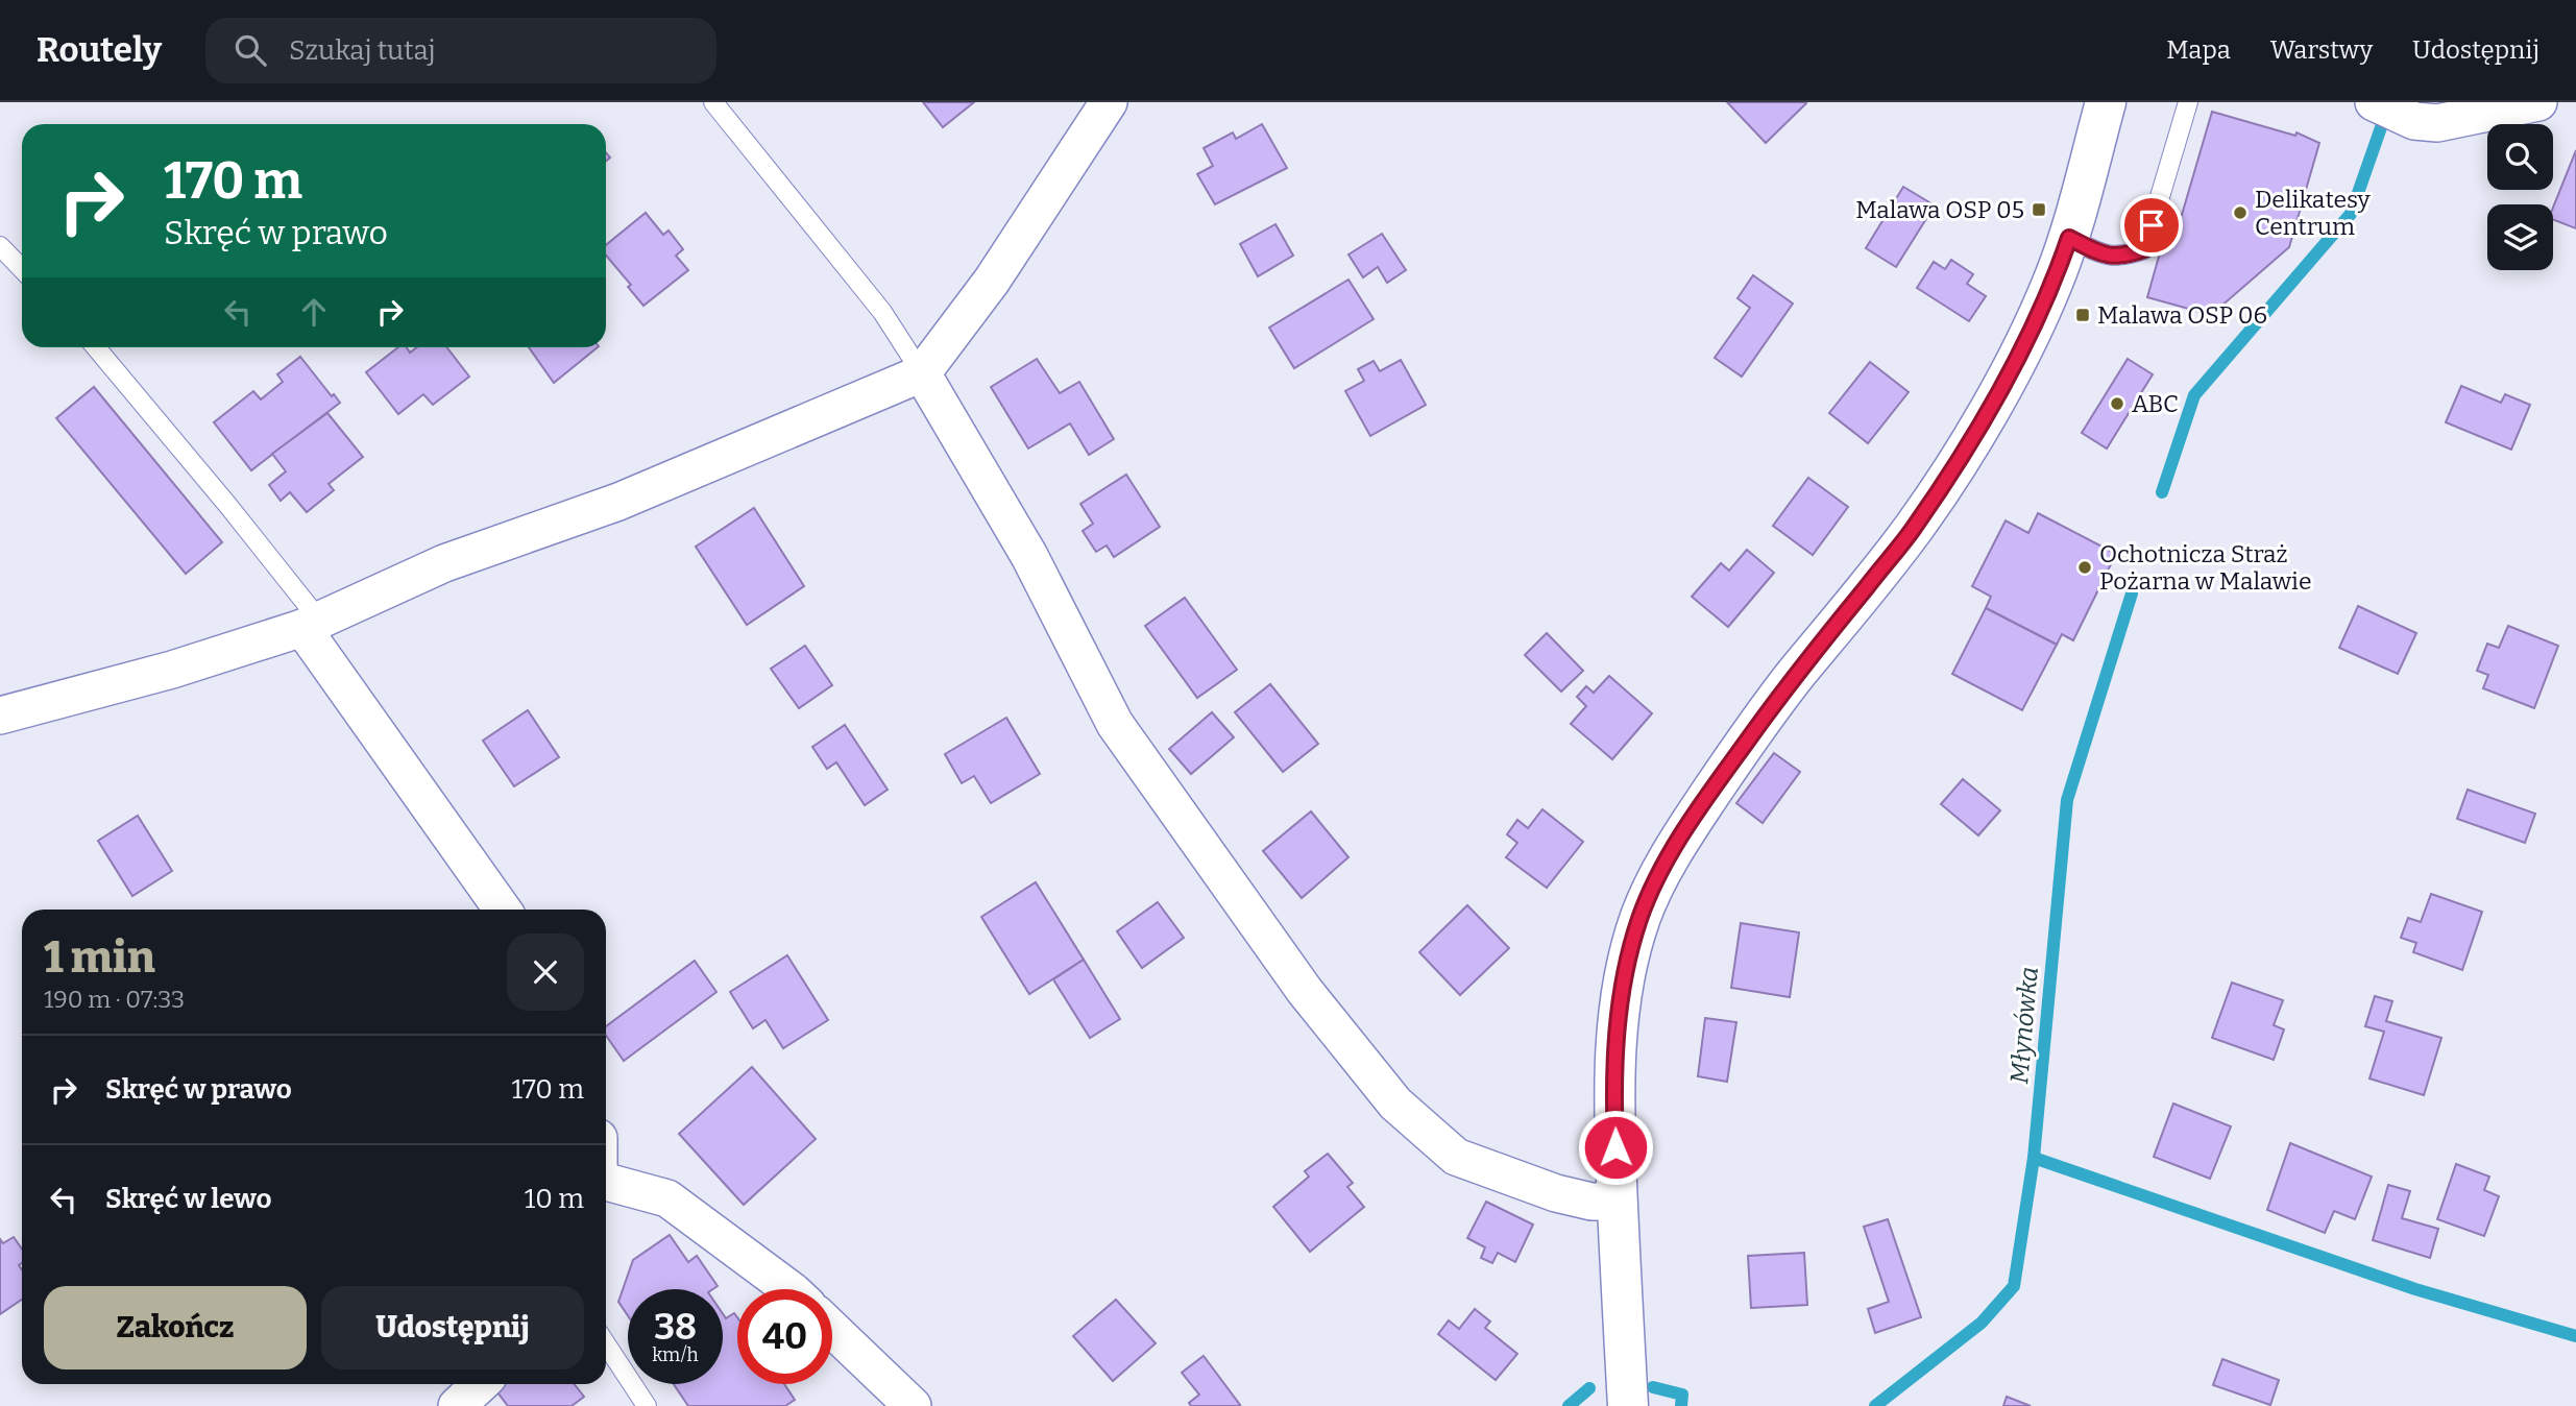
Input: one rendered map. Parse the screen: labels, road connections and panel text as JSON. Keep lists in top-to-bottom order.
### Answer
{
  "water": ["Młynówka"],
  "places": {
    "transit": ["Malawa OSP 05", "Malawa OSP 06"],
    "other": ["Delikatesy Centrum", "ABC", "Ochotnicza Straż Pożarna w Malawie"]
  },
  "page": {
    "header": "Routely",
    "search": "Szukaj tutaj",
    "nav": ["Mapa", "Warstwy", "Udostępnij"],
    "turn": ["170 m", "Skręć w prawo"],
    "heading": ["1 min", "190 m · 07:33"],
    "list": [
      {
        "name": "Skręć w prawo",
        "value": "170 m"
      },
      {
        "name": "Skręć w lewo",
        "value": "10 m"
      }
    ],
    "buttons": ["Zakończ", "Udostępnij"],
    "speed": "38 km/h",
    "limit": "40"
  }
}
